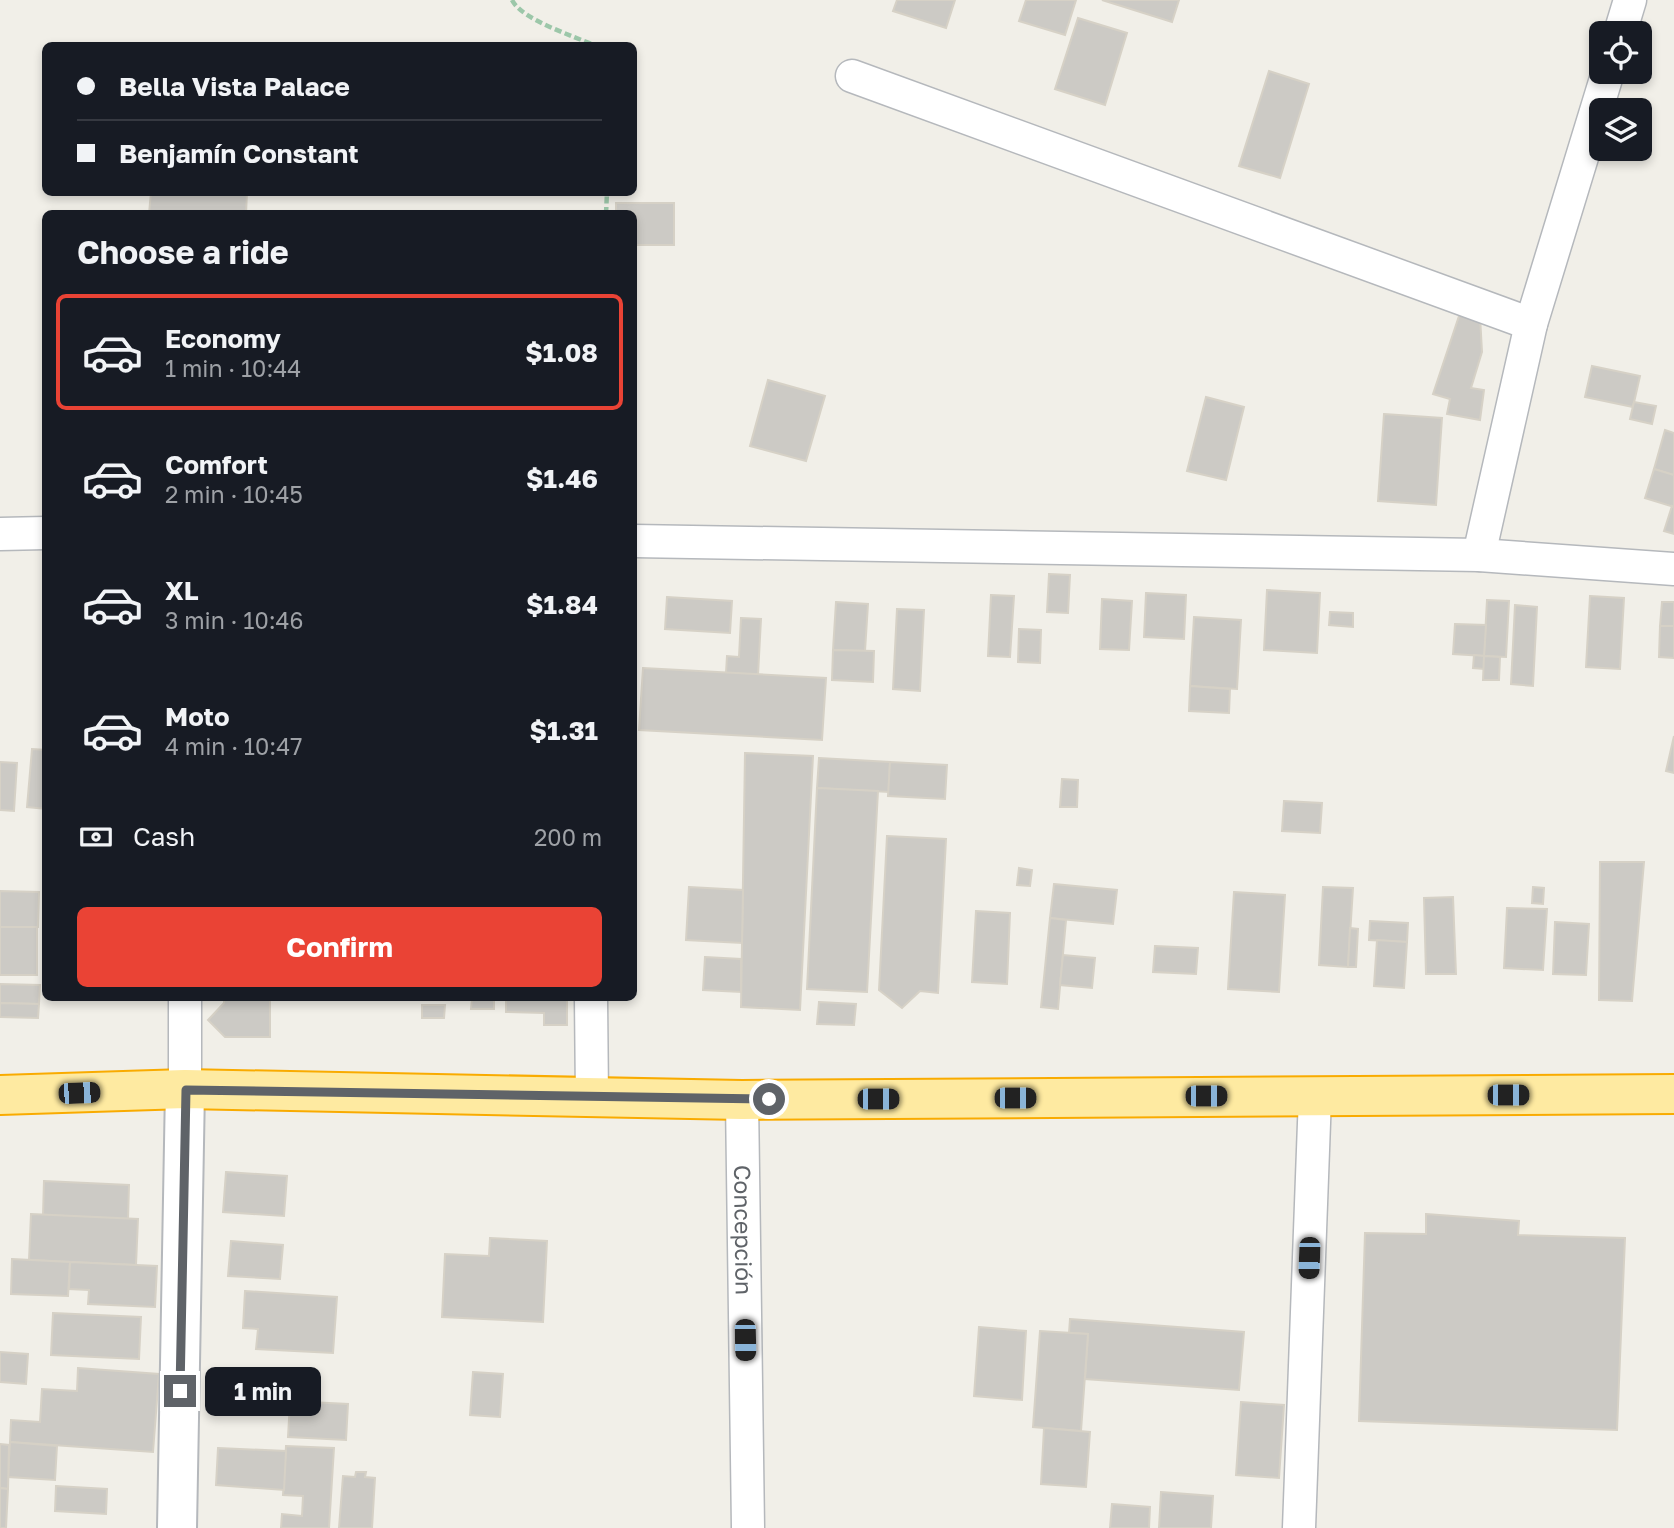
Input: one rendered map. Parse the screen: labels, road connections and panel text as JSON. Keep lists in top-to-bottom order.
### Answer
{
  "streets": {
    "street": ["Concepción"]
  },
  "page": {
    "banner": ["Bella Vista Palace", "Benjamín Constant"],
    "heading": "Choose a ride",
    "list": [
      {
        "name": "Economy",
        "note": "1 min · 10:44",
        "value": "$1.08"
      },
      {
        "name": "Comfort",
        "note": "2 min · 10:45",
        "value": "$1.46"
      },
      {
        "name": "XL",
        "note": "3 min · 10:46",
        "value": "$1.84"
      },
      {
        "name": "Moto",
        "note": "4 min · 10:47",
        "value": "$1.31"
      }
    ],
    "pay": ["Cash", "200 m"],
    "buttons": "Confirm",
    "bubble": "1 min"
  }
}
